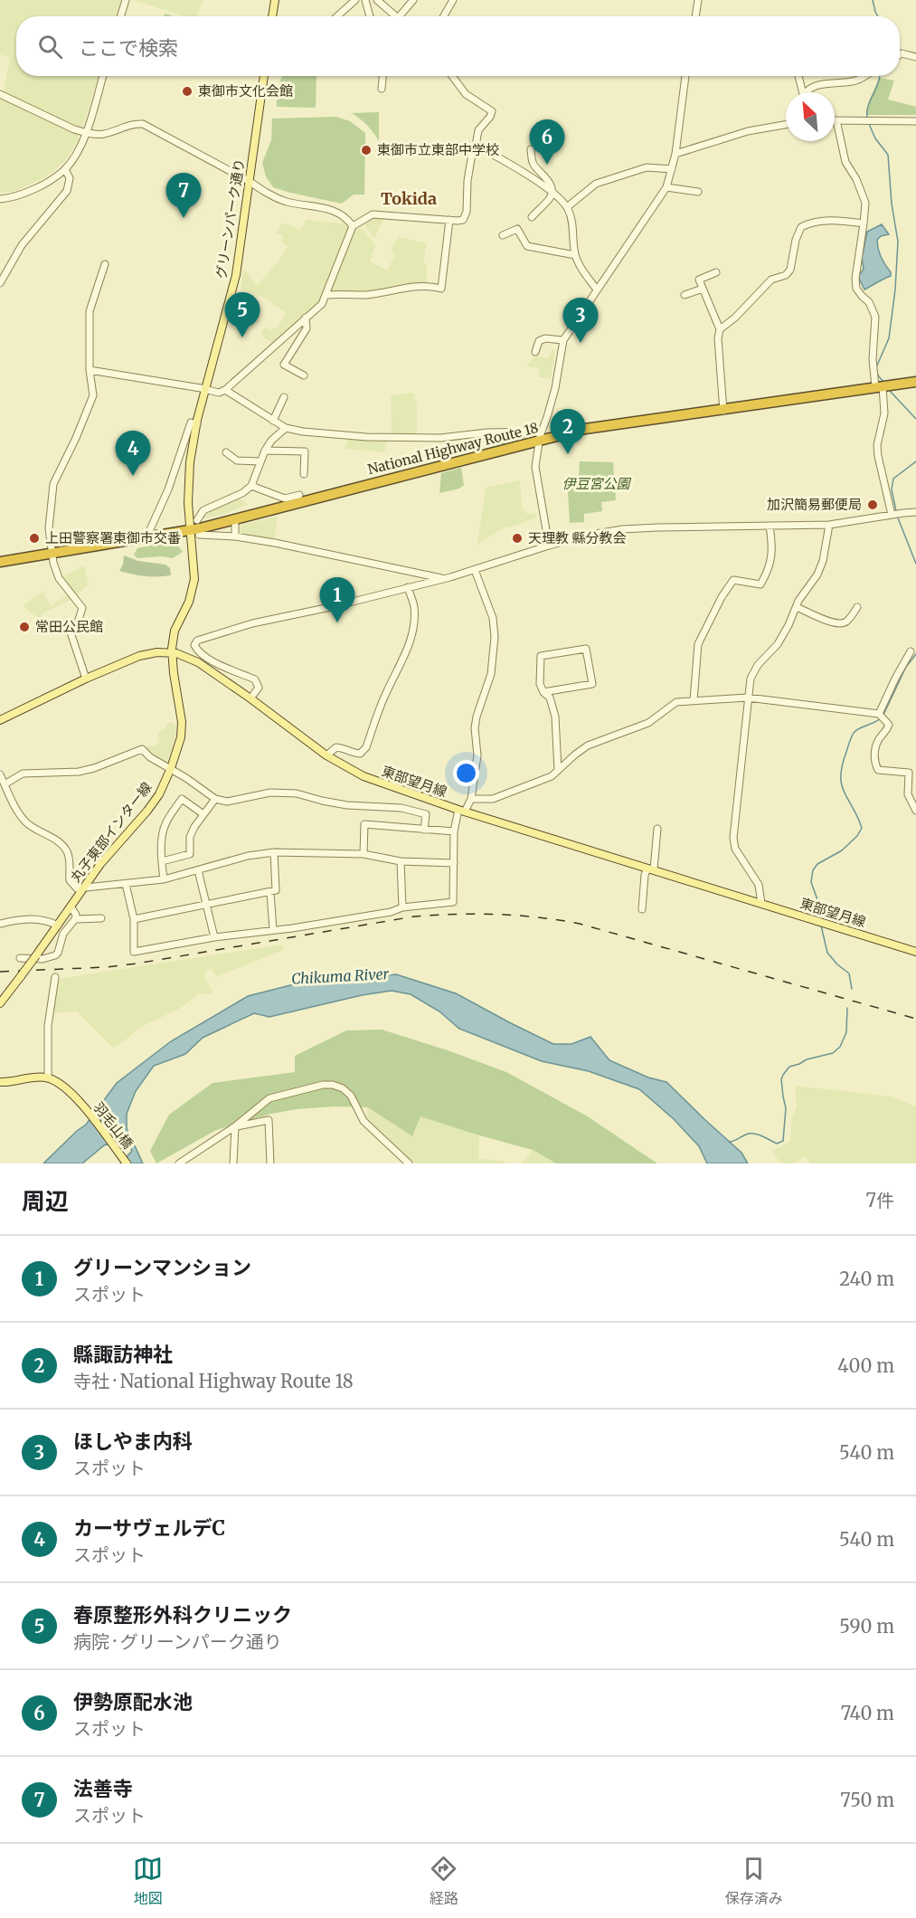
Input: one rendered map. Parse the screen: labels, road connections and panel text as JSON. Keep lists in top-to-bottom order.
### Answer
{
  "streets": {
    "highway": ["National Highway Route 18"],
    "main road": [
      "グリーンパーク通り",
      "東部望月線",
      "丸子東部インター線",
      "羽毛山橋"
    ]
  },
  "crossings": [
    ["グリーンパーク通り", "National Highway Route 18"],
    ["グリーンパーク通り", "丸子東部インター線"],
    ["National Highway Route 18", "丸子東部インター線"],
    ["東部望月線", "丸子東部インター線"]
  ],
  "districts": ["Tokida"],
  "water": ["Chikuma River"],
  "parks": ["伊豆宮公園"],
  "places": [
    "東御市文化会館",
    "東御市立東部中学校",
    "加沢簡易郵便局",
    "上田警察署東御市交番",
    "天理教 縣分教会",
    "常田公民館"
  ],
  "north": "top left",
  "page": {
    "search": "ここで検索",
    "pins": [
      "6",
      "7",
      "5",
      "3",
      "2",
      "4",
      "1"
    ],
    "heading": ["周辺", "7件"],
    "list": [
      {
        "mark": "1",
        "name": "グリーンマンション",
        "note": "スポット",
        "value": "240 m"
      },
      {
        "mark": "2",
        "name": "縣諏訪神社",
        "note": "寺社 · National Highway Route 18",
        "value": "400 m"
      },
      {
        "mark": "3",
        "name": "ほしやま内科",
        "note": "スポット",
        "value": "540 m"
      },
      {
        "mark": "4",
        "name": "カーサヴェルデC",
        "note": "スポット",
        "value": "540 m"
      },
      {
        "mark": "5",
        "name": "春原整形外科クリニック",
        "note": "病院 · グリーンパーク通り",
        "value": "590 m"
      },
      {
        "mark": "6",
        "name": "伊勢原配水池",
        "note": "スポット",
        "value": "740 m"
      },
      {
        "mark": "7",
        "name": "法善寺",
        "note": "スポット",
        "value": "750 m"
      }
    ],
    "nav": ["地図", "経路", "保存済み"]
  }
}
